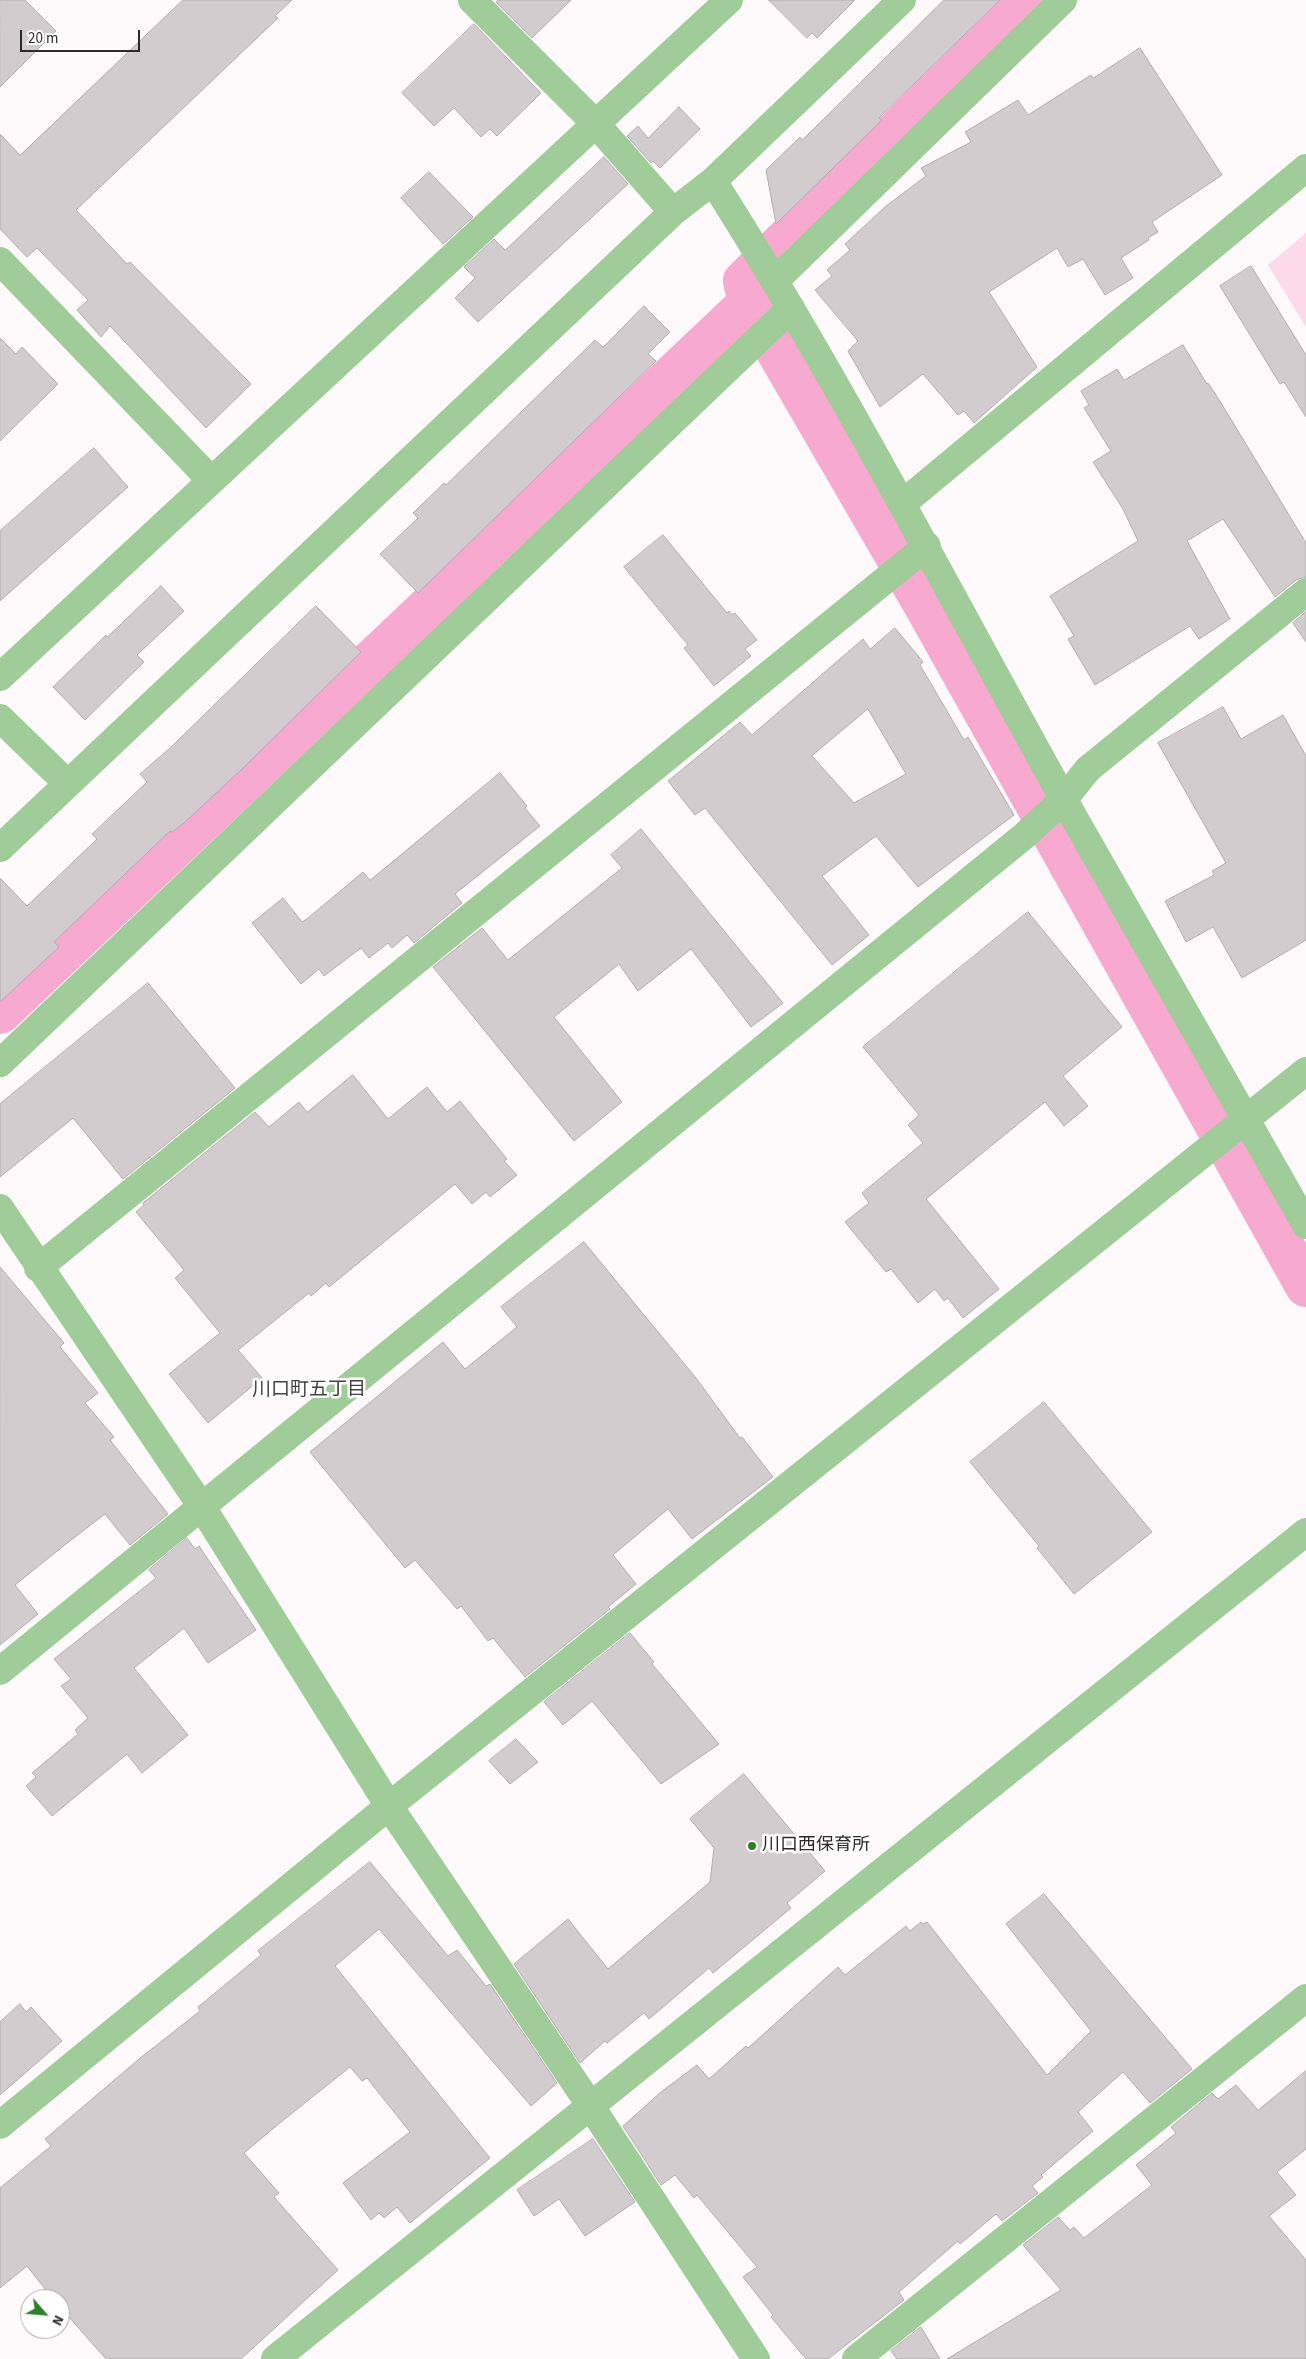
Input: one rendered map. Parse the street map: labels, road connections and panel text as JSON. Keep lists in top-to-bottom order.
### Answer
{
  "districts": ["川口町五丁目"],
  "places": ["川口西保育所"],
  "scale_bar": "20 m",
  "north": "bottom right"
}
